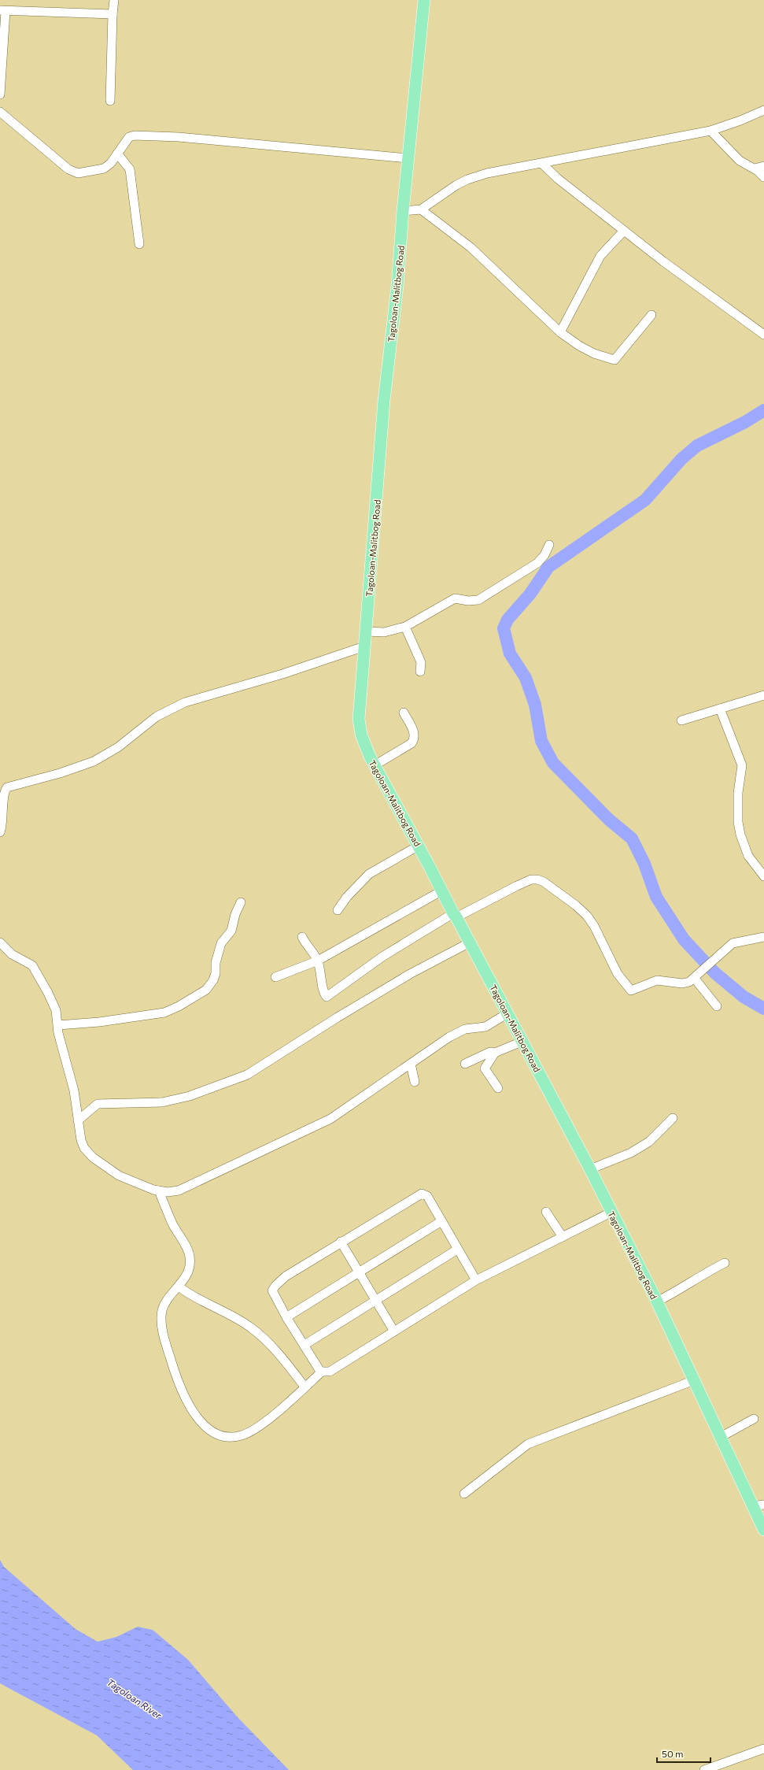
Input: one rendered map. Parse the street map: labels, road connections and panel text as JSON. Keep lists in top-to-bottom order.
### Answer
{
  "streets": {
    "main road": ["Tagoloan-Malitbog Road"]
  },
  "water": ["Tagoloan River"],
  "scale_bar": "50 m"
}
